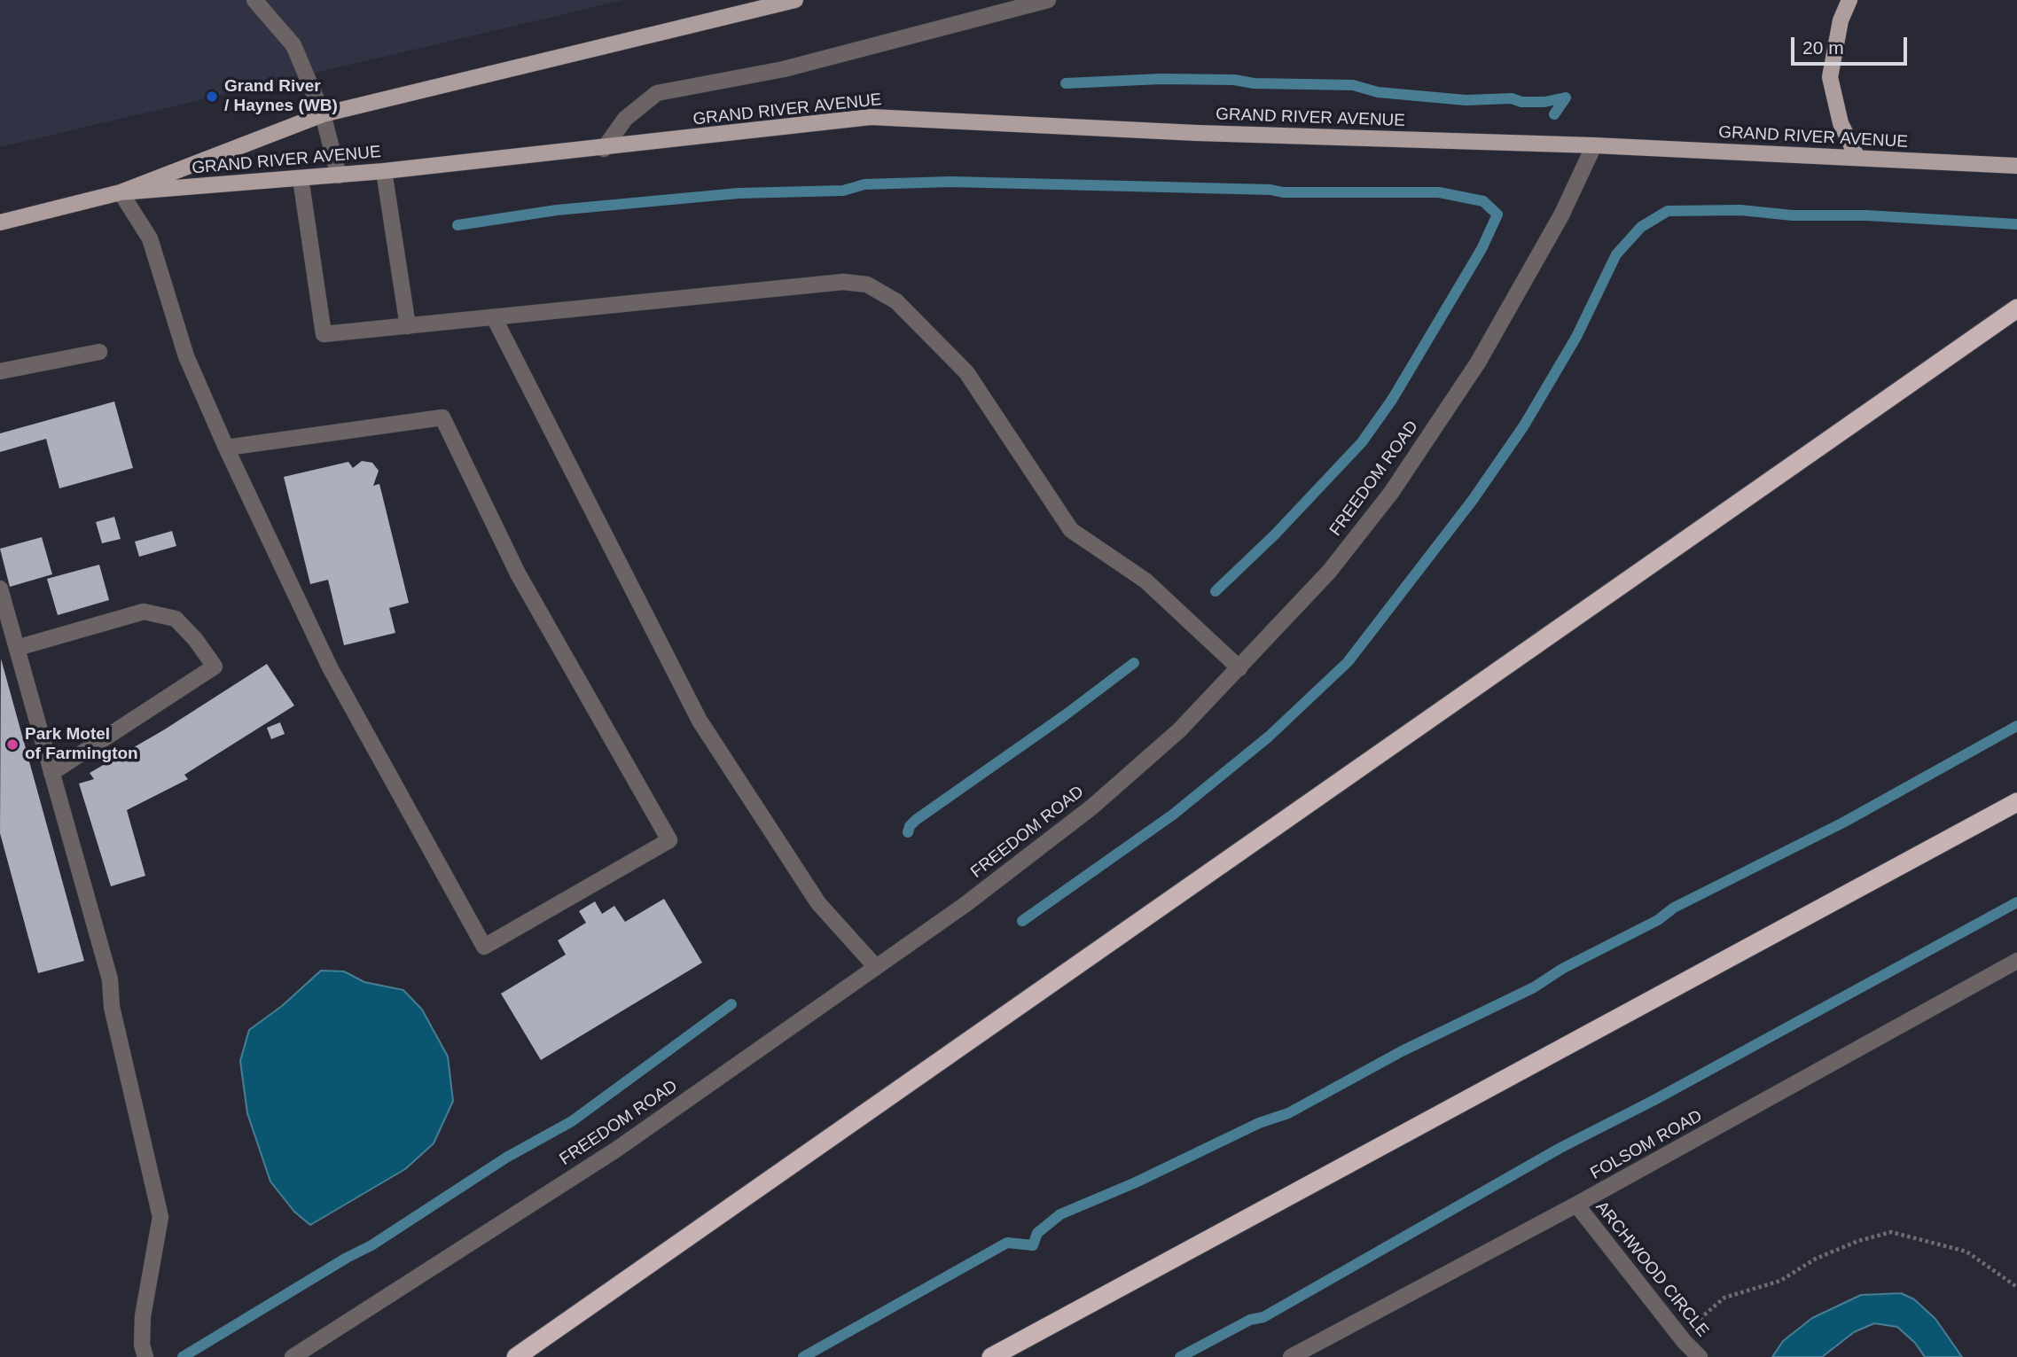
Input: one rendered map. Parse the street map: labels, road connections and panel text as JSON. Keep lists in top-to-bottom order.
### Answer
{
  "streets": {
    "main road": ["GRAND RIVER AVENUE"],
    "street": ["FREEDOM ROAD", "FOLSOM ROAD", "ARCHWOOD CIRCLE"]
  },
  "crossings": [
    ["GRAND RIVER AVENUE", "FREEDOM ROAD"],
    ["FOLSOM ROAD", "ARCHWOOD CIRCLE"]
  ],
  "places": ["Grand River / Haynes (WB)", "Park Motel of Farmington"],
  "scale_bar": "20 m"
}
